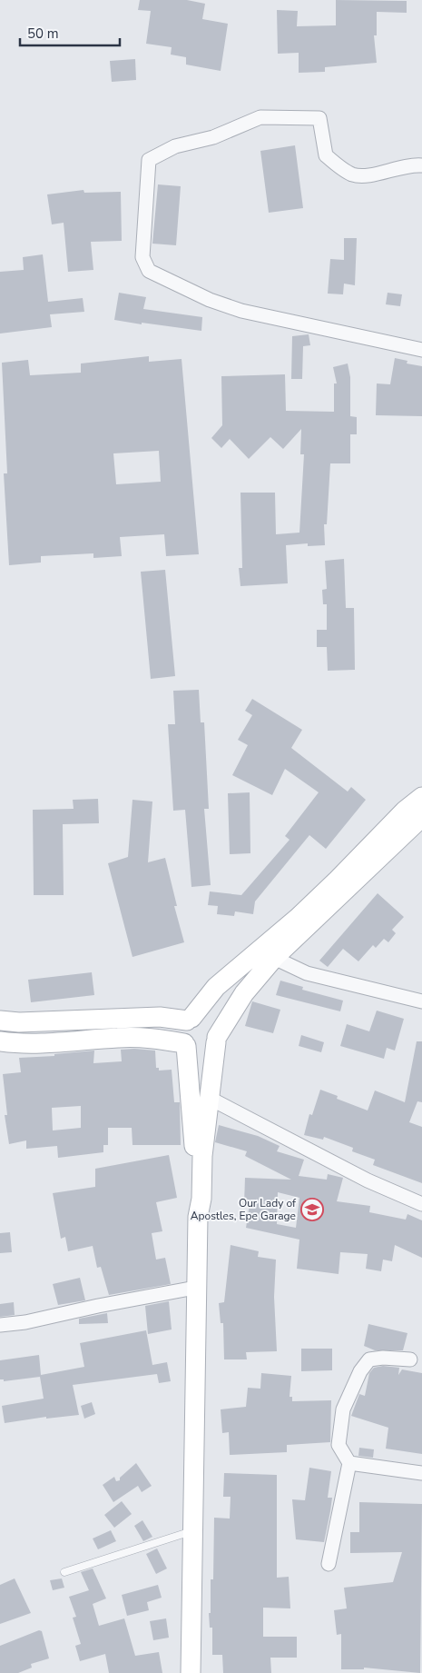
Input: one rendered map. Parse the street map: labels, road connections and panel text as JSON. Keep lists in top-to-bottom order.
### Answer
{
  "places": {
    "school or university": ["Our Lady of Apostles, Epe Garage"]
  },
  "scale_bar": "50 m"
}
